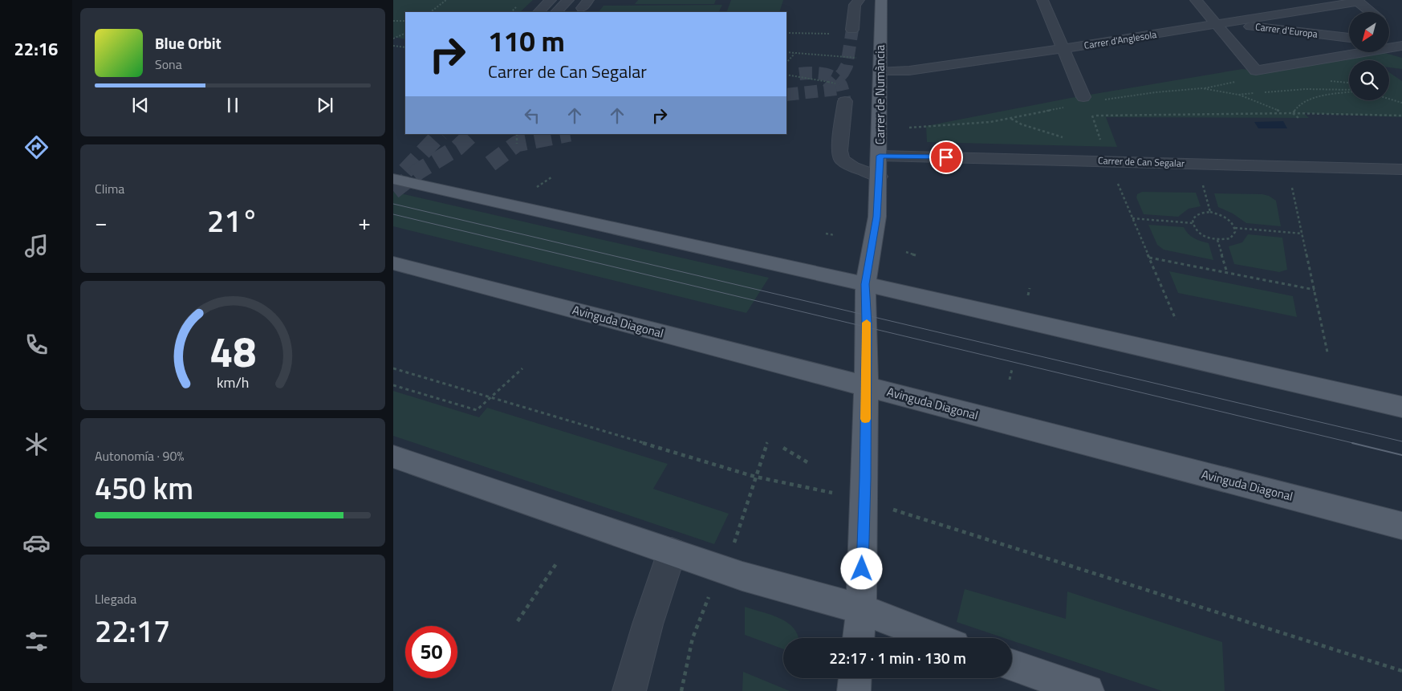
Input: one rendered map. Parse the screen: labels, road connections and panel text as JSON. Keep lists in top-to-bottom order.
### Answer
{
  "streets": {
    "main road": ["Carrer de Numància", "Avinguda Diagonal"],
    "street": ["Carrer d'Europa", "Carrer d'Anglesola", "Carrer de Can Segalar"]
  },
  "crossings": [
    ["Carrer d'Europa", "Carrer d'Anglesola"],
    ["Carrer d'Anglesola", "Carrer de Numància"],
    ["Carrer de Numància", "Carrer de Can Segalar"],
    ["Carrer de Numància", "Avinguda Diagonal"]
  ],
  "north": "bottom left",
  "page": {
    "tabs": "22:16",
    "turn": ["110 m", "Carrer de Can Segalar"],
    "song": ["Blue Orbit", "Sona"],
    "tile": [
      "Clima",
      ["Autonomía · 90%", "450 km"],
      ["Llegada", "22:17"]
    ],
    "heat": ["−", "21°", "+"],
    "limit": "50",
    "trip": "22:17 · 1 min · 130 m",
    "gauge": ["48", "km/h"]
  }
}
